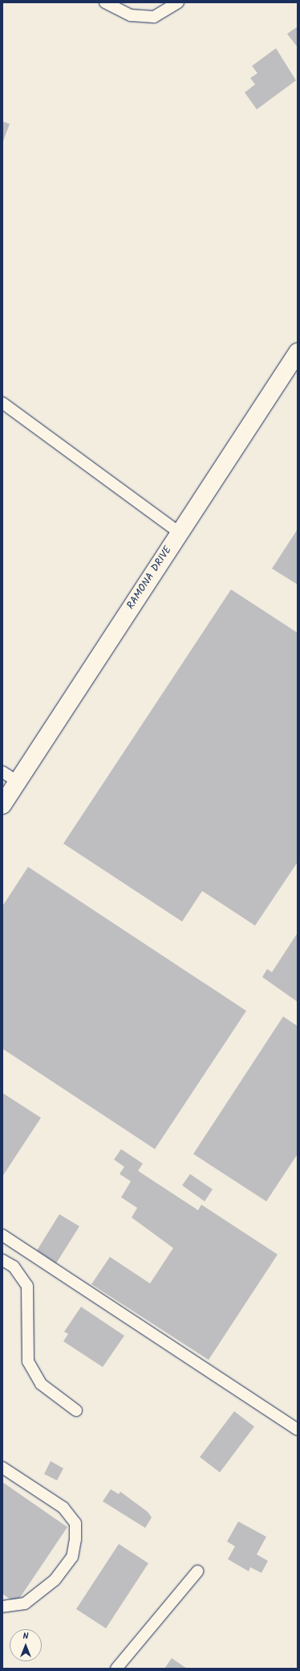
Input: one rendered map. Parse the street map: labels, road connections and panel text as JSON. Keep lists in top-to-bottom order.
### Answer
{
  "streets": {
    "street": ["RAMONA DRIVE"]
  },
  "north": "top"
}
